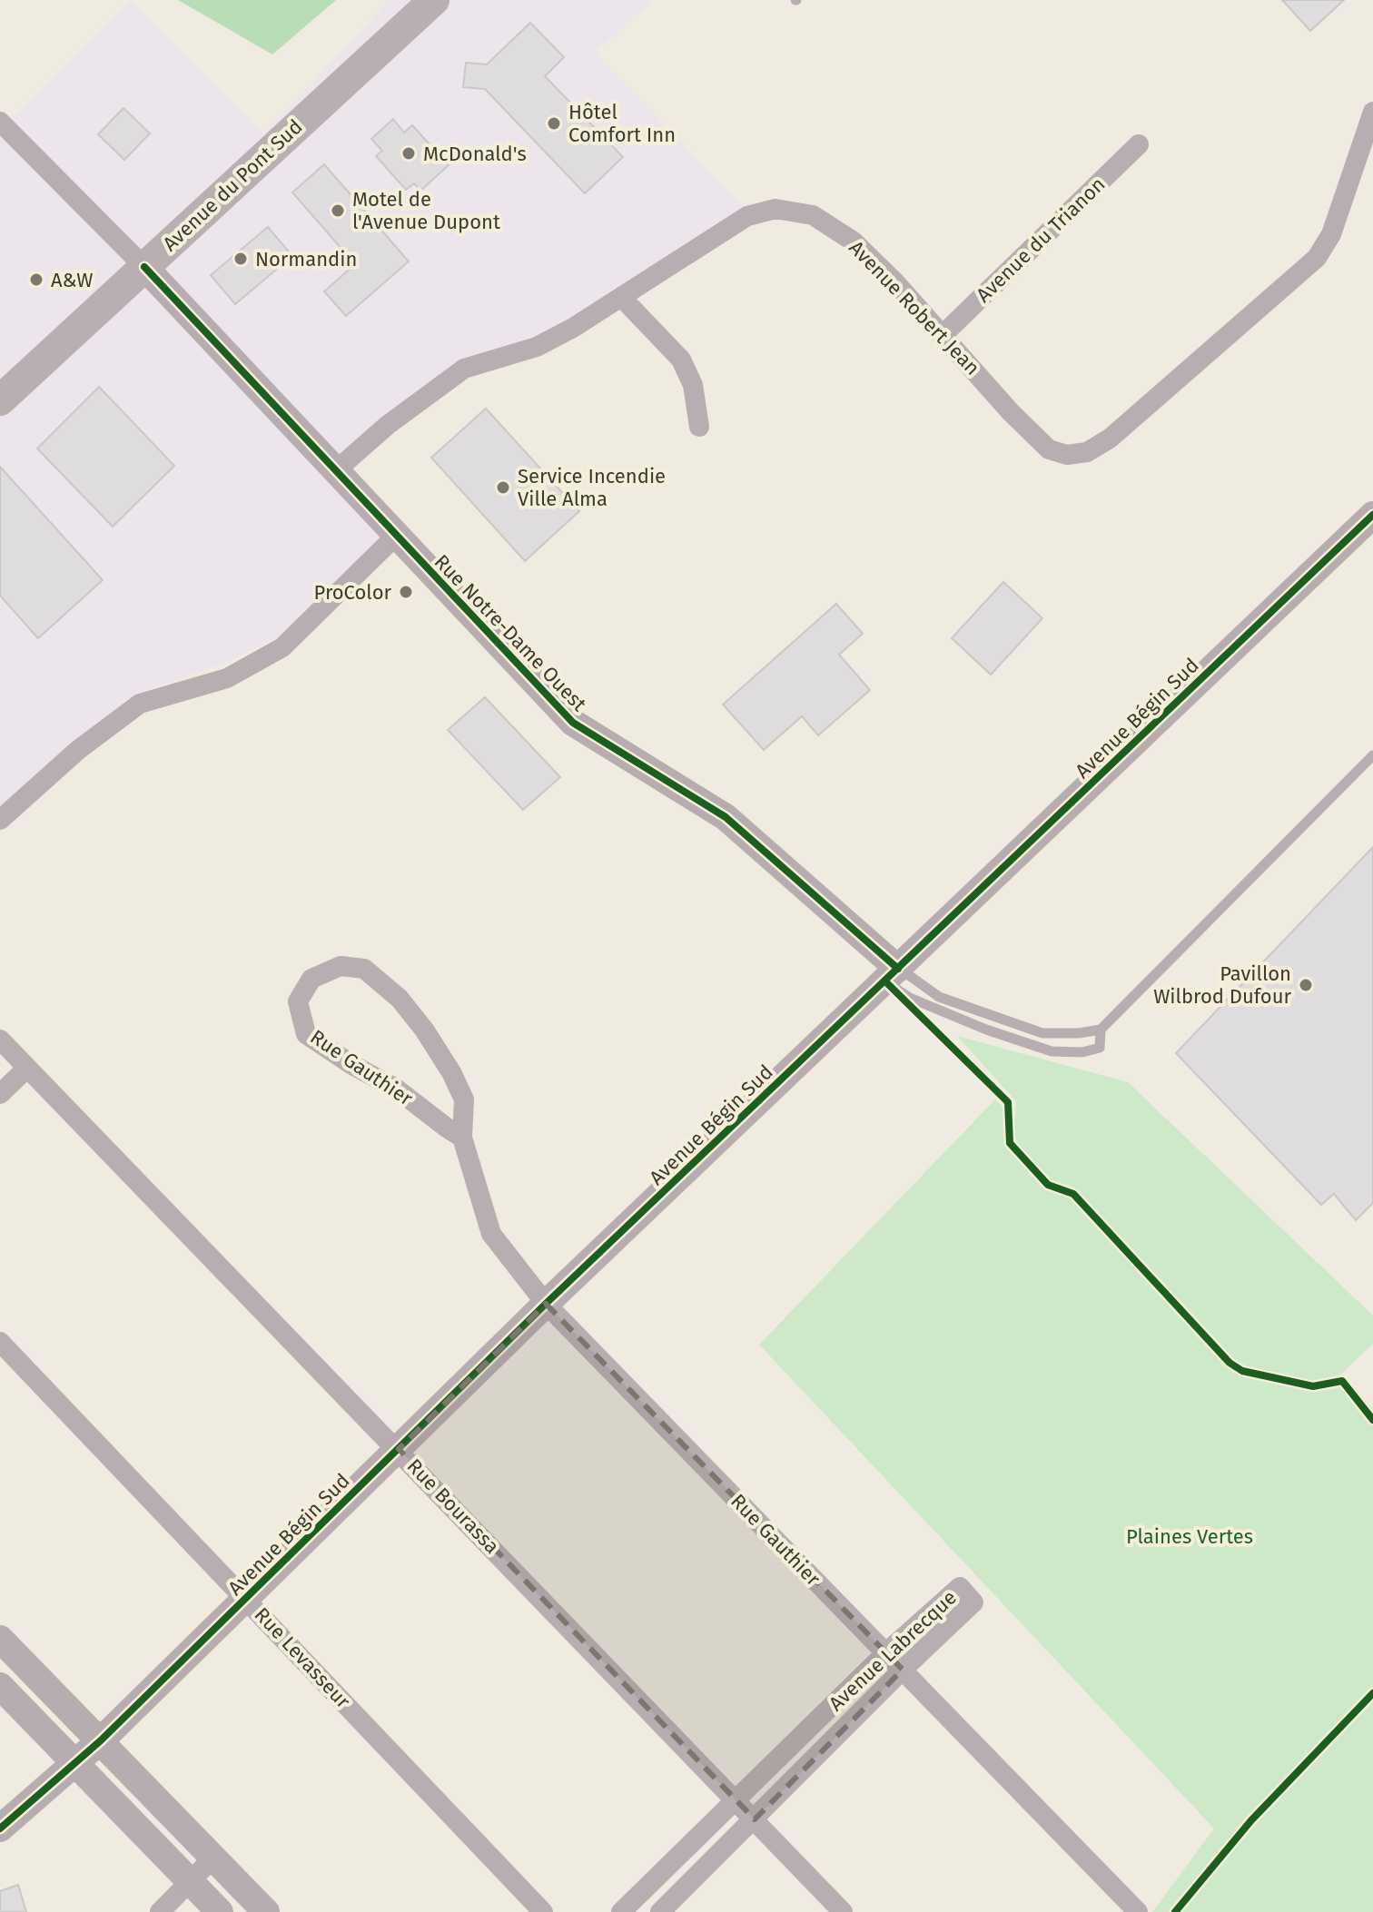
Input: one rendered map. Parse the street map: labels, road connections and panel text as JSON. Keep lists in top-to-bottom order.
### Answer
{
  "streets": {
    "main road": ["Avenue du Pont Sud"],
    "street": [
      "Avenue du Trianon",
      "Avenue Robert Jean",
      "Rue Notre-Dame Ouest",
      "Avenue Bégin Sud",
      "Rue Gauthier",
      "Rue Bourassa",
      "Avenue Labrecque",
      "Rue Levasseur"
    ]
  },
  "crossings": [
    ["Avenue du Pont Sud", "Rue Notre-Dame Ouest"],
    ["Avenue du Trianon", "Avenue Robert Jean"],
    ["Avenue Robert Jean", "Rue Notre-Dame Ouest"],
    ["Rue Notre-Dame Ouest", "Avenue Bégin Sud"],
    ["Avenue Bégin Sud", "Rue Gauthier"],
    ["Avenue Bégin Sud", "Rue Bourassa"],
    ["Avenue Bégin Sud", "Rue Levasseur"],
    ["Rue Gauthier", "Avenue Labrecque"],
    ["Rue Bourassa", "Avenue Labrecque"]
  ],
  "parks": ["Plaines Vertes"],
  "places": [
    "Hôtel Comfort Inn",
    "McDonald's",
    "Motel de l'Avenue Dupont",
    "Normandin",
    "A&W",
    "Service Incendie Ville Alma",
    "ProColor",
    "Pavillon Wilbrod Dufour"
  ]
}
